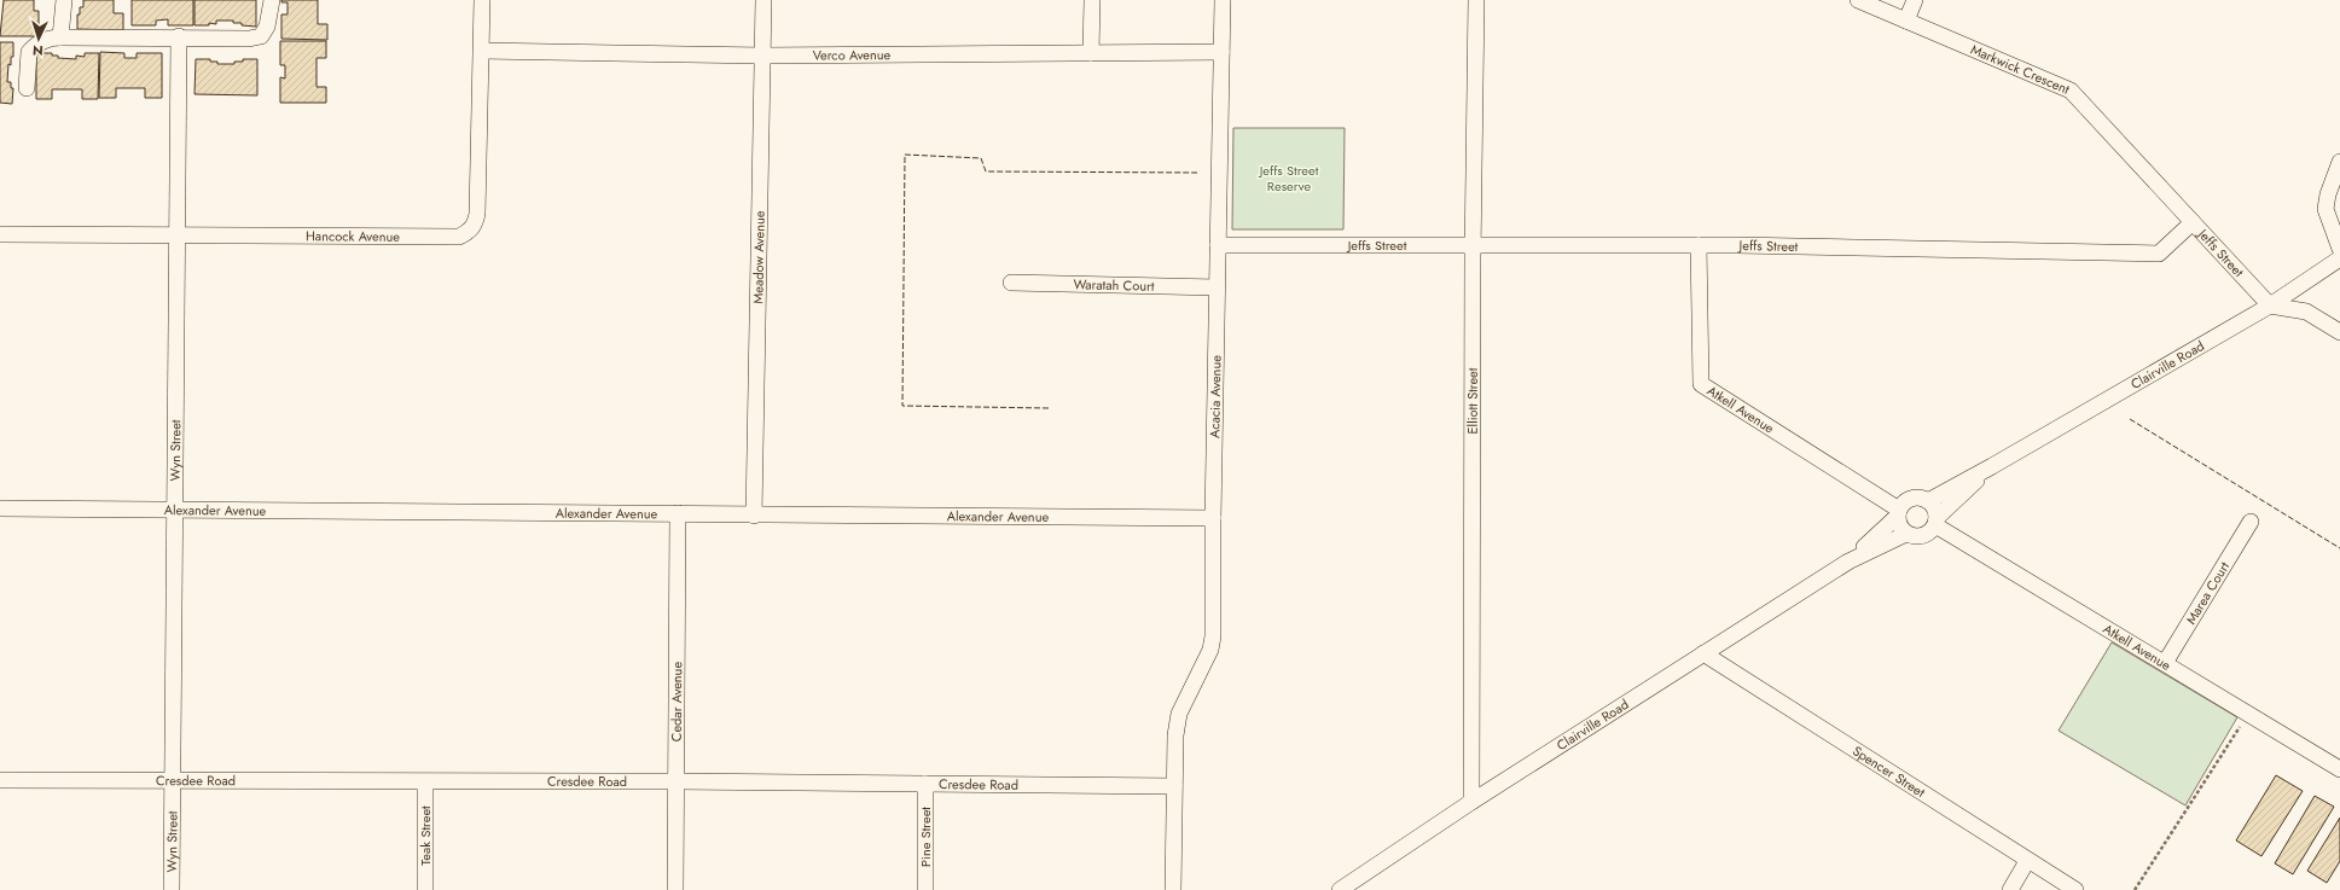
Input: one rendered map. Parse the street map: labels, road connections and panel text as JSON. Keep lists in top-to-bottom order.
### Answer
{
  "streets": {
    "street": [
      "Verco Avenue",
      "Markwick Crescent",
      "Hancock Avenue",
      "Jeffs Street",
      "Meadow Avenue",
      "Waratah Court",
      "Clairville Road",
      "Acacia Avenue",
      "Elliott Street",
      "Atkell Avenue",
      "Wyn Street",
      "Alexander Avenue",
      "Marea Court",
      "Cedar Avenue",
      "Spencer Street",
      "Cresdee Road",
      "Teak Street",
      "Pine Street"
    ]
  },
  "crossings": [
    ["Verco Avenue", "Hancock Avenue"],
    ["Verco Avenue", "Meadow Avenue"],
    ["Verco Avenue", "Acacia Avenue"],
    ["Markwick Crescent", "Jeffs Street"],
    ["Hancock Avenue", "Wyn Street"],
    ["Jeffs Street", "Clairville Road"],
    ["Jeffs Street", "Acacia Avenue"],
    ["Jeffs Street", "Elliott Street"],
    ["Jeffs Street", "Atkell Avenue"],
    ["Meadow Avenue", "Alexander Avenue"],
    ["Waratah Court", "Acacia Avenue"],
    ["Clairville Road", "Elliott Street"],
    ["Clairville Road", "Atkell Avenue"],
    ["Clairville Road", "Spencer Street"],
    ["Acacia Avenue", "Alexander Avenue"],
    ["Acacia Avenue", "Cresdee Road"],
    ["Atkell Avenue", "Marea Court"],
    ["Wyn Street", "Alexander Avenue"],
    ["Wyn Street", "Cresdee Road"],
    ["Alexander Avenue", "Cedar Avenue"],
    ["Cedar Avenue", "Cresdee Road"],
    ["Cresdee Road", "Teak Street"],
    ["Cresdee Road", "Pine Street"]
  ],
  "parks": ["Jeffs Street Reserve"],
  "north": "bottom"
}
